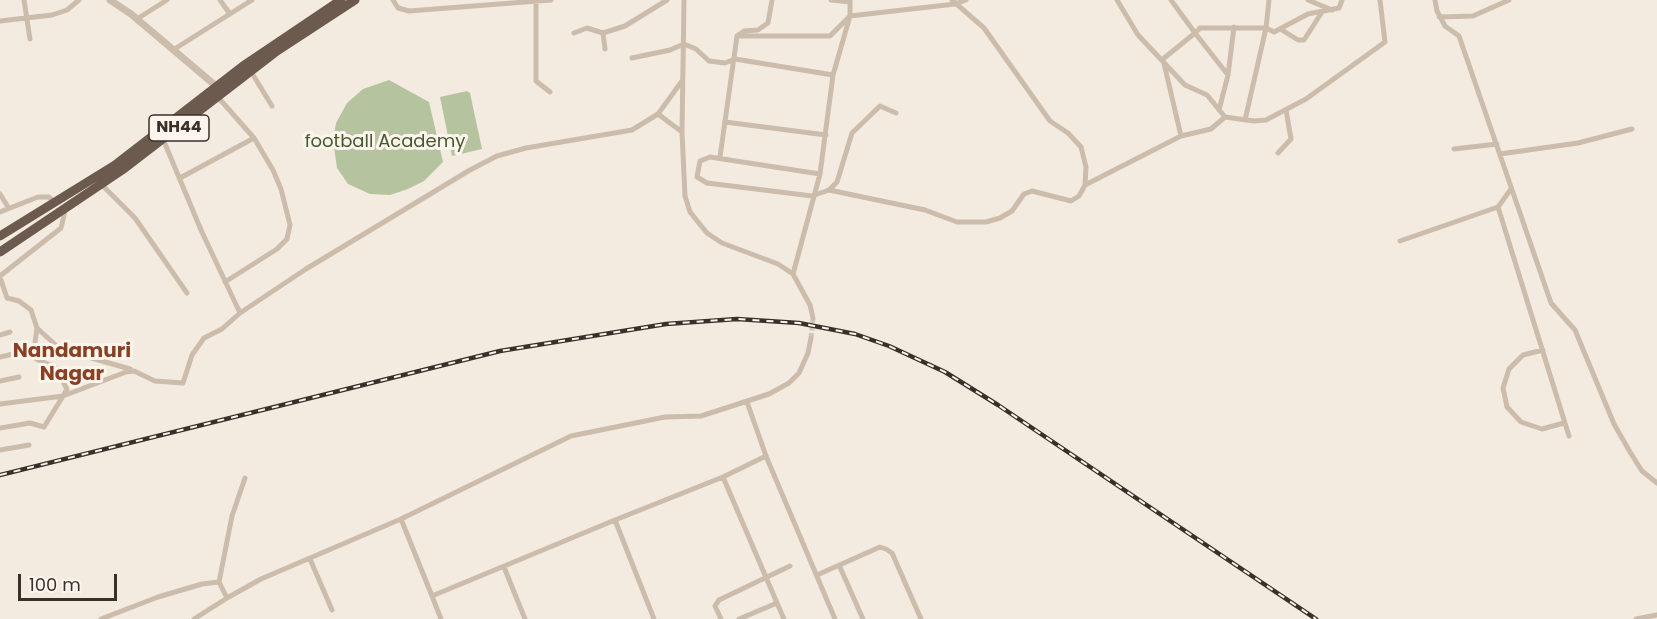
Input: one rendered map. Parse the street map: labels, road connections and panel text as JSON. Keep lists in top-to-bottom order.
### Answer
{
  "streets": {
    "highway": ["NH44"]
  },
  "districts": ["Nandamuri Nagar"],
  "parks": ["football Academy"],
  "scale_bar": "100 m"
}
